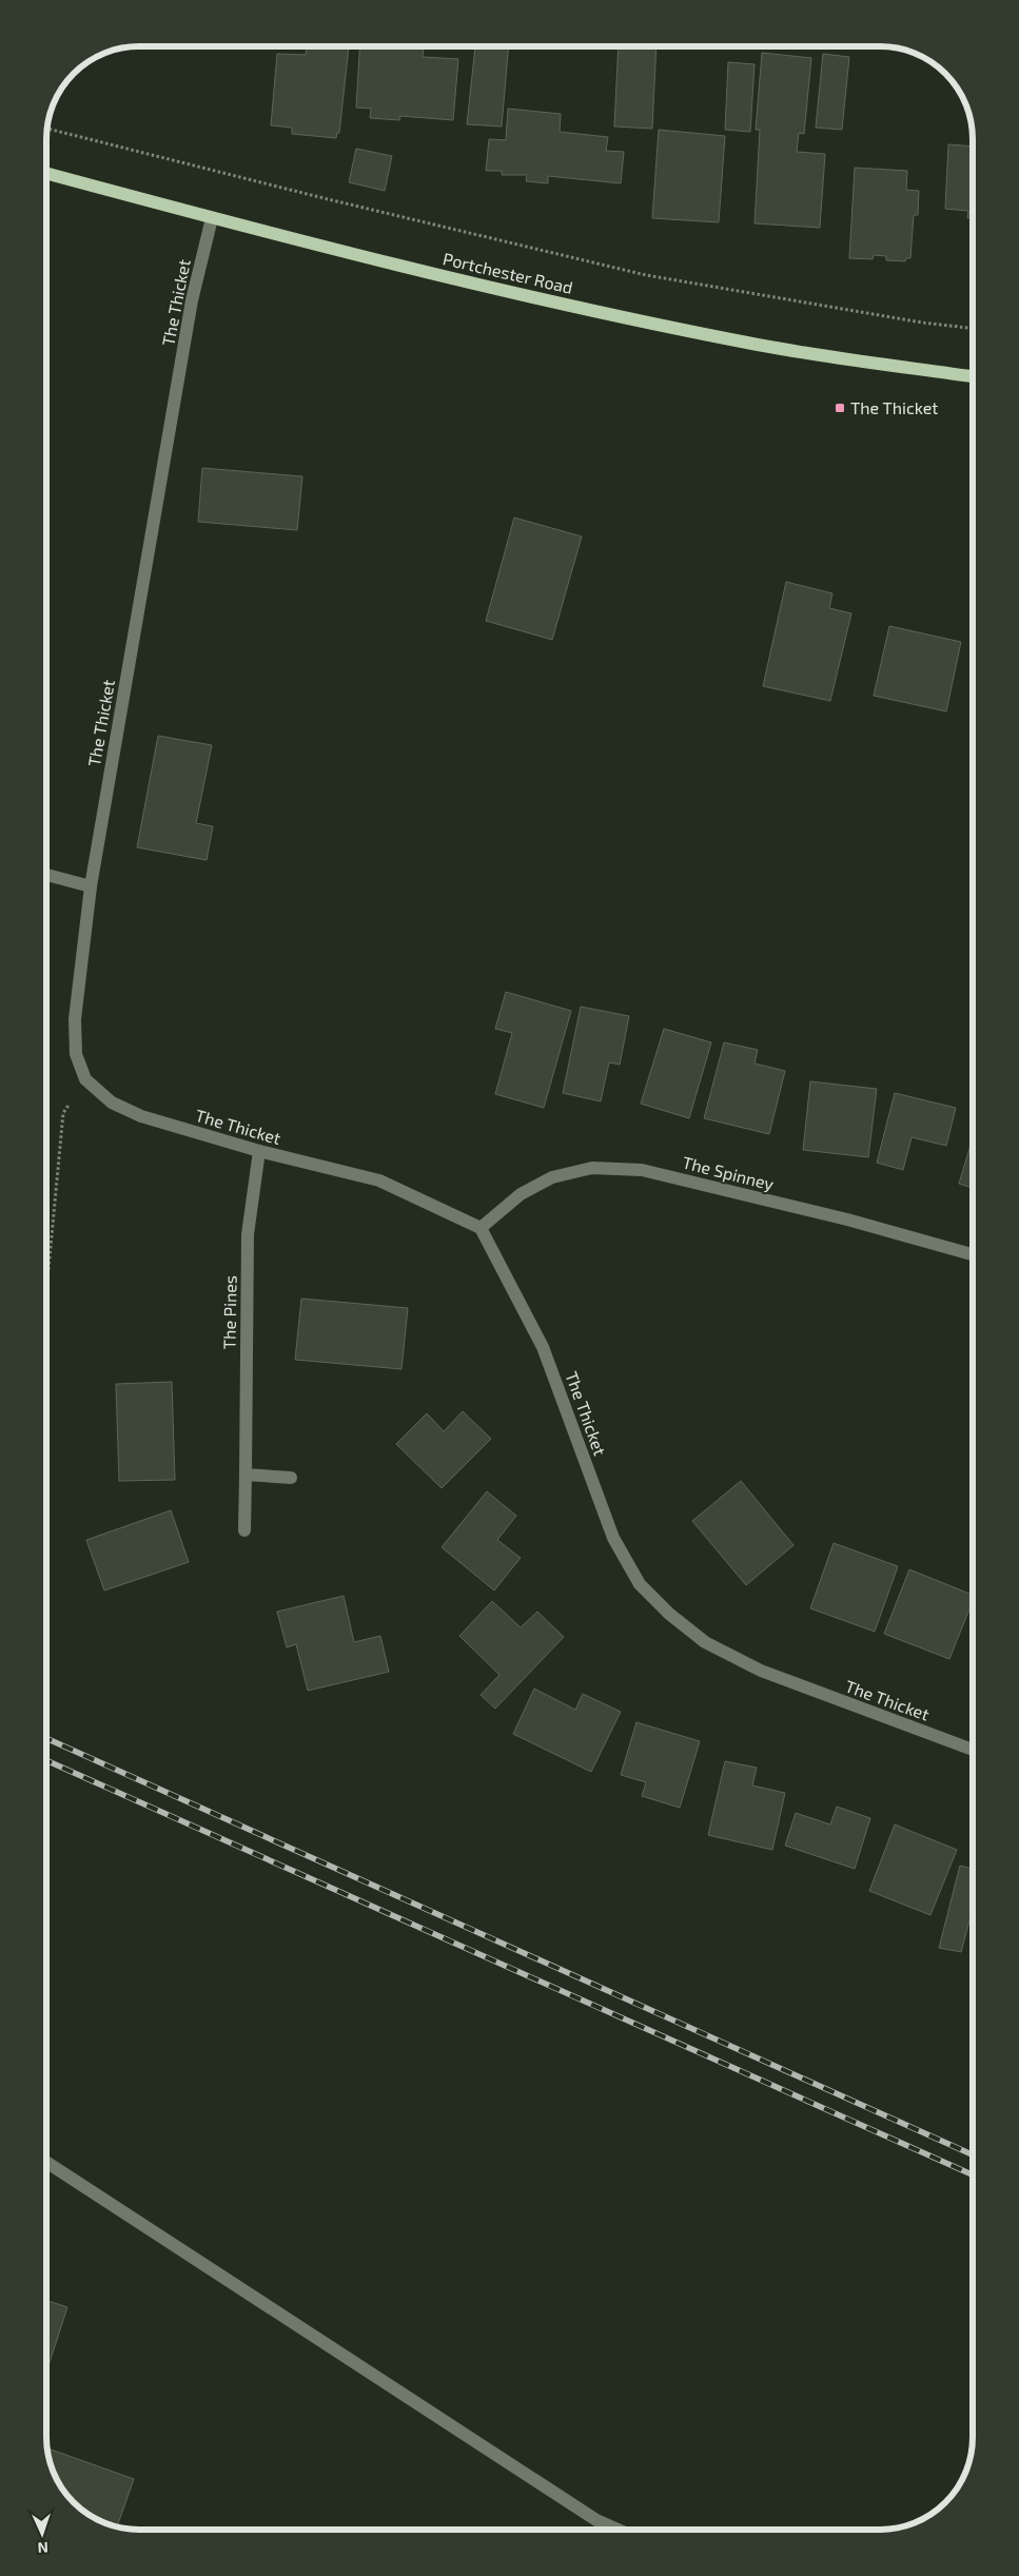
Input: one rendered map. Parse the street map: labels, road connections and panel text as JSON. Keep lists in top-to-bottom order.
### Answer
{
  "streets": {
    "main road": ["Portchester Road"],
    "street": ["The Thicket", "The Spinney", "The Pines"]
  },
  "crossings": [
    ["Portchester Road", "The Thicket"],
    ["The Thicket", "The Spinney"],
    ["The Thicket", "The Pines"]
  ],
  "places": {
    "transit": ["The Thicket"]
  },
  "north": "bottom"
}
